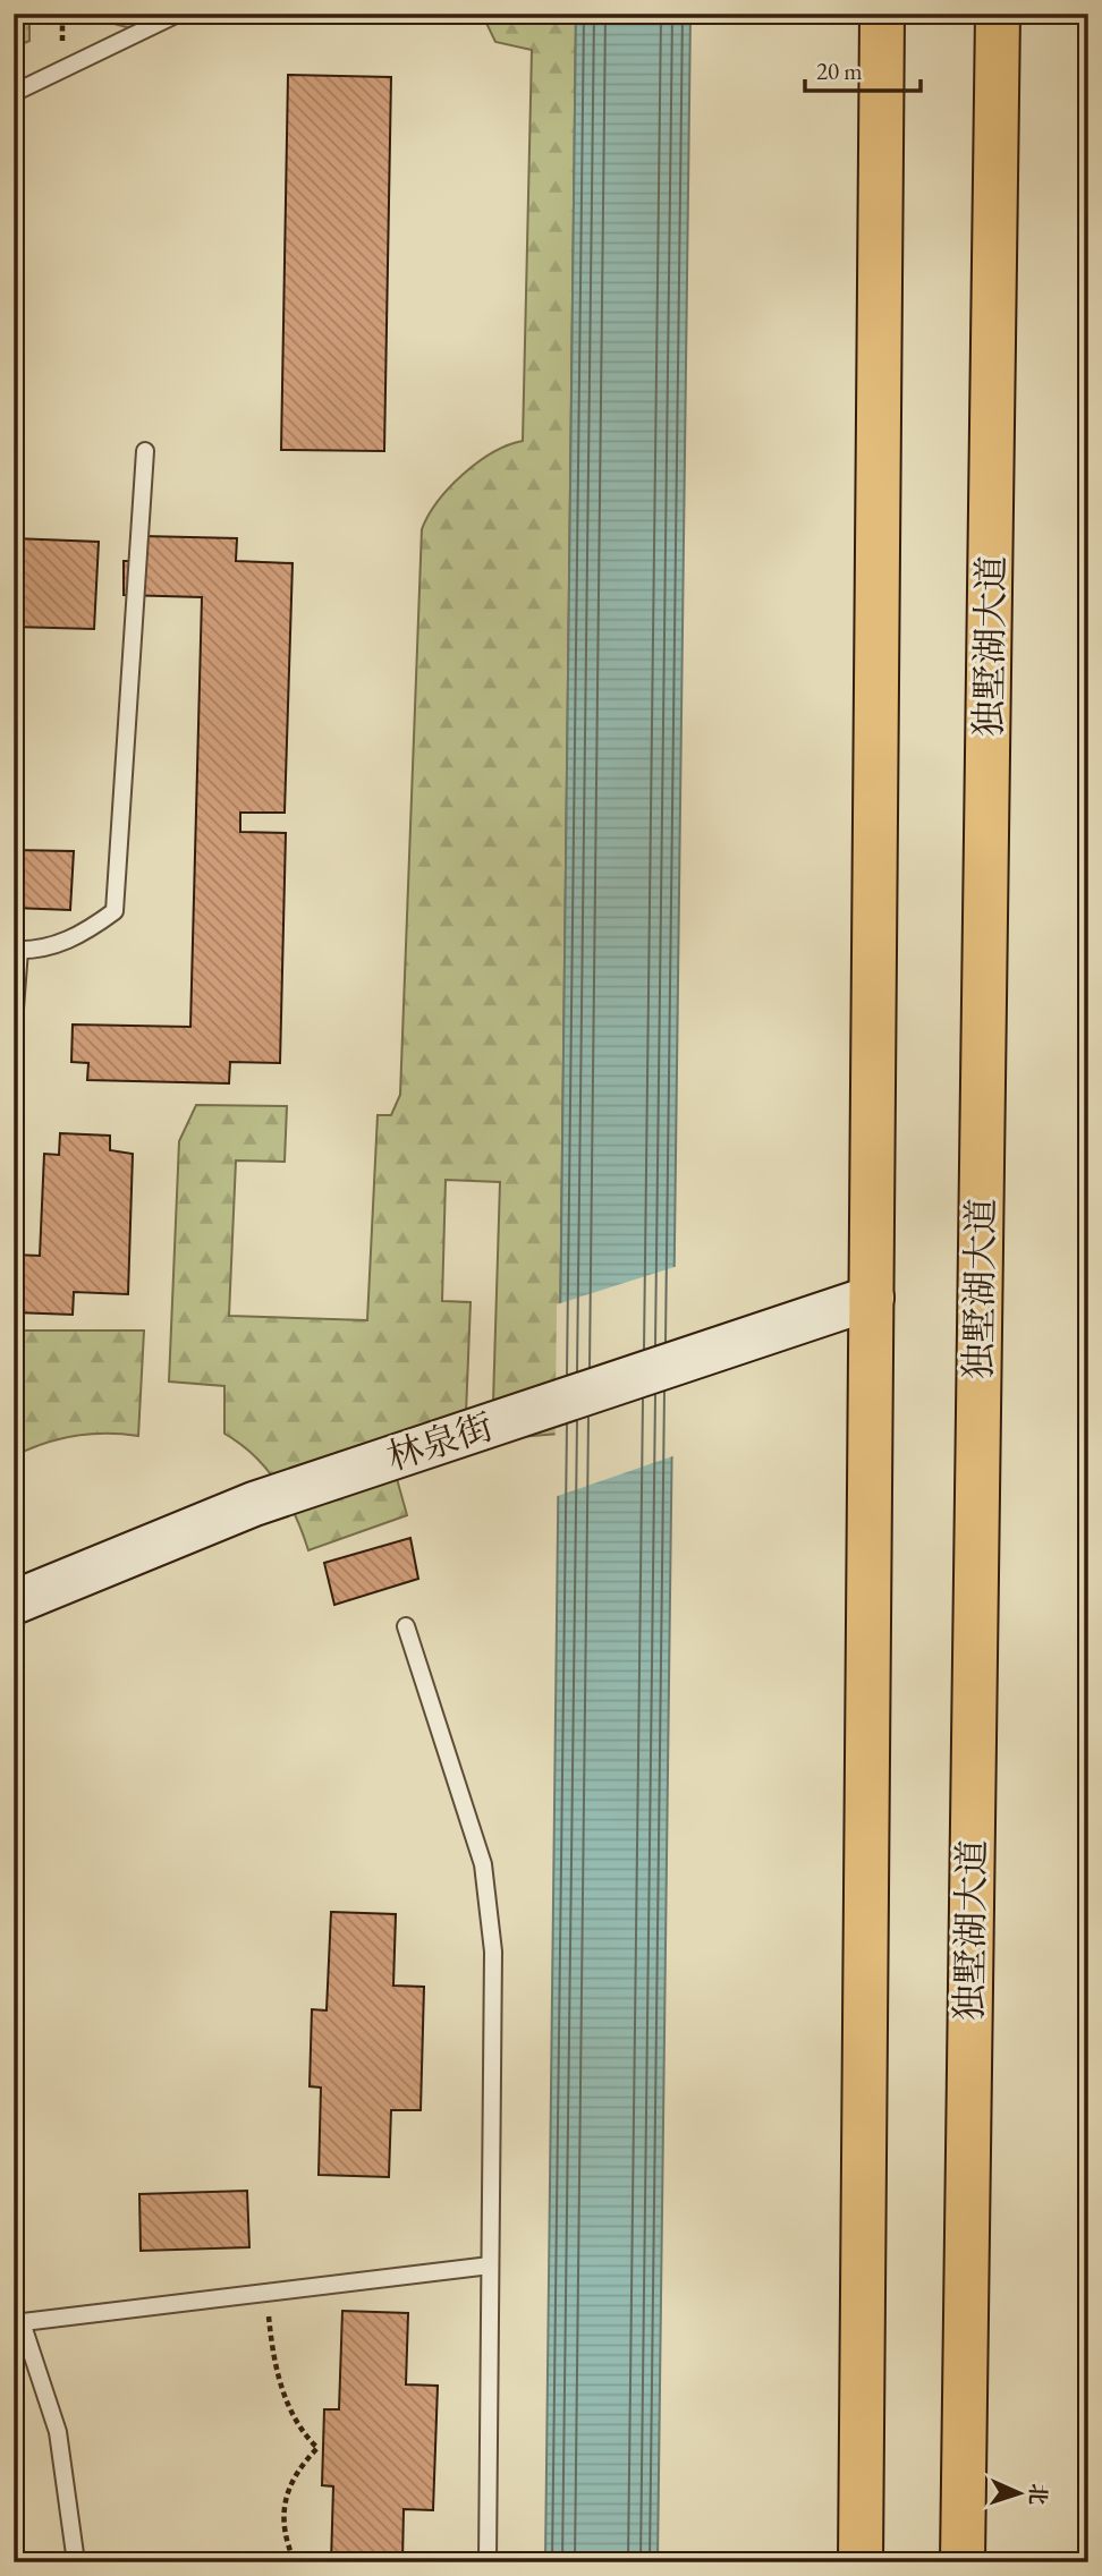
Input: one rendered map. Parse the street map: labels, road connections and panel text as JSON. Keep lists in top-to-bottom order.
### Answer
{
  "streets": {
    "main road": ["独墅湖大道", "林泉街"]
  },
  "scale_bar": "20 m",
  "north": "right"
}
